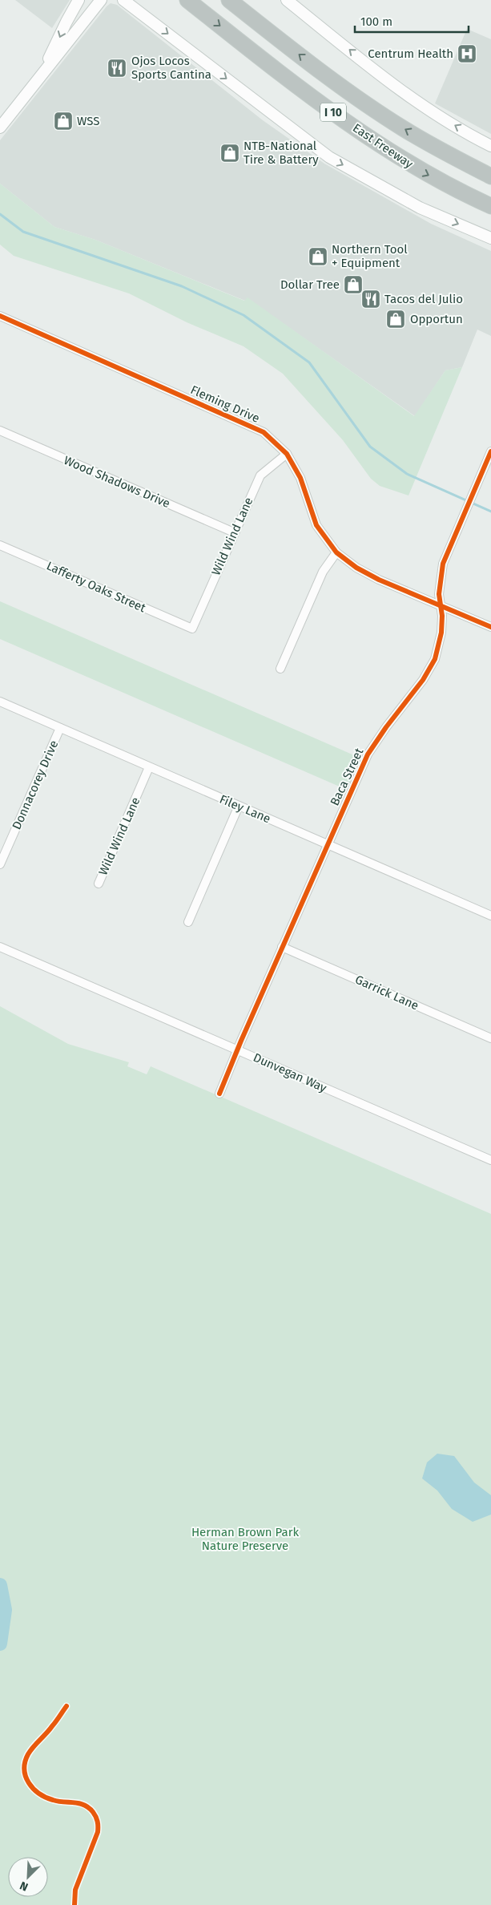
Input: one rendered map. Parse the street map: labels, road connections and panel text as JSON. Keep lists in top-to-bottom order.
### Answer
{
  "streets": {
    "highway": ["I 10", "East Freeway"],
    "street": [
      "Fleming Drive",
      "Wood Shadows Drive",
      "Wild Wind Lane",
      "Lafferty Oaks Street",
      "Baca Street",
      "Donnacorey Drive",
      "Filey Lane",
      "Garrick Lane",
      "Dunvegan Way"
    ]
  },
  "crossings": [
    ["Fleming Drive", "Wild Wind Lane"],
    ["Fleming Drive", "Baca Street"],
    ["Wood Shadows Drive", "Wild Wind Lane"],
    ["Wild Wind Lane", "Lafferty Oaks Street"],
    ["Wild Wind Lane", "Filey Lane"],
    ["Baca Street", "Filey Lane"],
    ["Baca Street", "Garrick Lane"],
    ["Baca Street", "Dunvegan Way"],
    ["Donnacorey Drive", "Filey Lane"]
  ],
  "parks": ["Herman Brown Park Nature Preserve"],
  "places": {
    "hospital": ["Centrum Health"],
    "restaurant": ["Ojos Locos Sports Cantina", "Tacos del Julio"],
    "shop": [
      "WSS",
      "NTB-National Tire & Battery",
      "Northern Tool + Equipment",
      "Dollar Tree",
      "Opportun"
    ]
  },
  "scale_bar": "100 m",
  "north": "bottom left"
}
